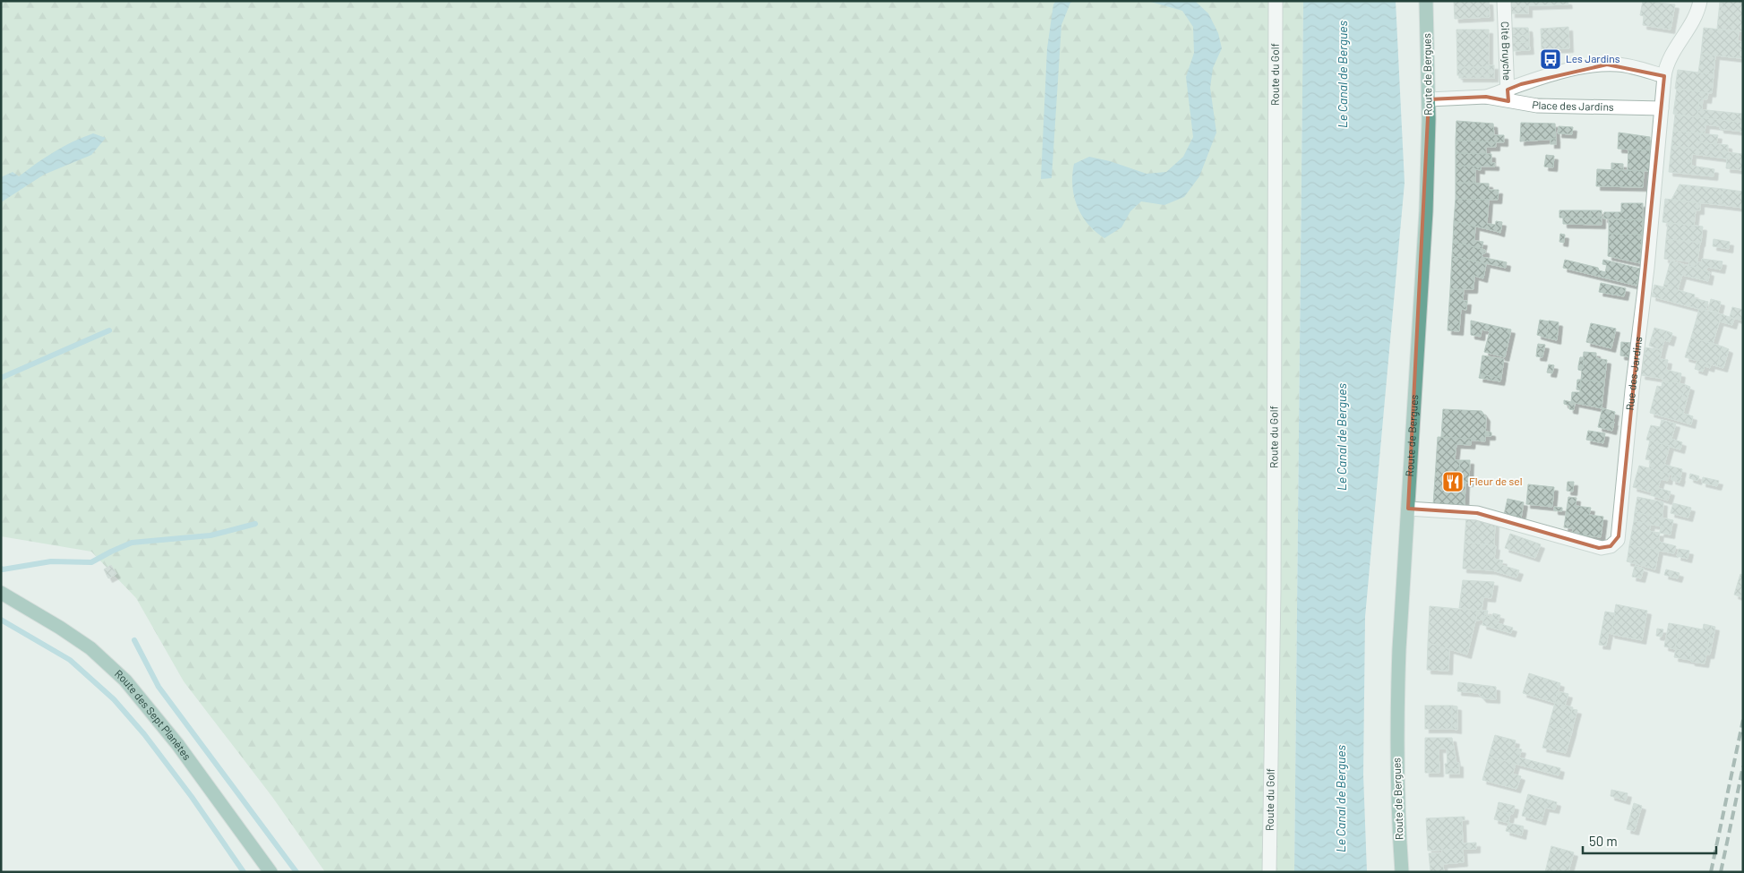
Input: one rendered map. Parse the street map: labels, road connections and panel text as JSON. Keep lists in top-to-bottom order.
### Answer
{
  "streets": {
    "main road": ["Route de Bergues", "Route des Sept Planètes"],
    "street": [
      "Cité Bruyche",
      "Route du Golf",
      "Place des Jardins",
      "Rue des Jardins"
    ]
  },
  "crossings": [
    ["Cité Bruyche", "Place des Jardins"],
    ["Route de Bergues", "Place des Jardins"],
    ["Route de Bergues", "Rue des Jardins"],
    ["Place des Jardins", "Rue des Jardins"]
  ],
  "water": ["Le Canal de Bergues"],
  "places": {
    "bus stop": ["Les Jardins"],
    "restaurant": ["Fleur de sel"]
  },
  "scale_bar": "50 m"
}
